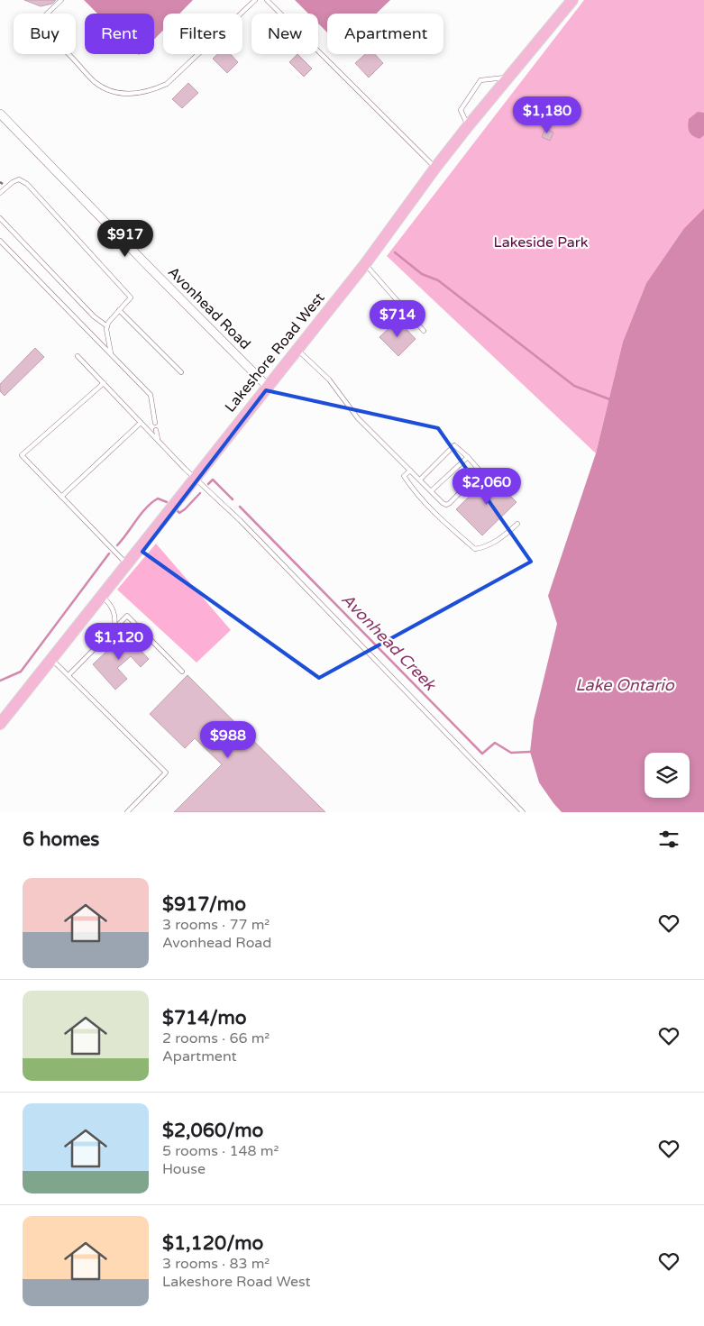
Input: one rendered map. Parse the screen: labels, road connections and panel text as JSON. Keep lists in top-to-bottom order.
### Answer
{
  "streets": {
    "main road": ["Lakeshore Road West"],
    "street": ["Avonhead Road"]
  },
  "crossings": [
    ["Avonhead Road", "Lakeshore Road West"]
  ],
  "water": ["Avonhead Creek", "Lake Ontario"],
  "parks": ["Lakeside Park"],
  "page": {
    "chip": [
      "Buy",
      "Rent",
      "Filters",
      "New",
      "Apartment"
    ],
    "price": [
      "$1,180",
      "$917",
      "$714",
      "$2,060",
      "$1,120",
      "$988"
    ],
    "heading": "6 homes",
    "list": [
      {
        "name": "$917/mo",
        "note": "3 rooms · 77 m² · Avonhead Road"
      },
      {
        "name": "$714/mo",
        "note": "2 rooms · 66 m² · Apartment"
      },
      {
        "name": "$2,060/mo",
        "note": "5 rooms · 148 m² · House"
      },
      {
        "name": "$1,120/mo",
        "note": "3 rooms · 83 m² · Lakeshore Road West"
      }
    ]
  }
}
